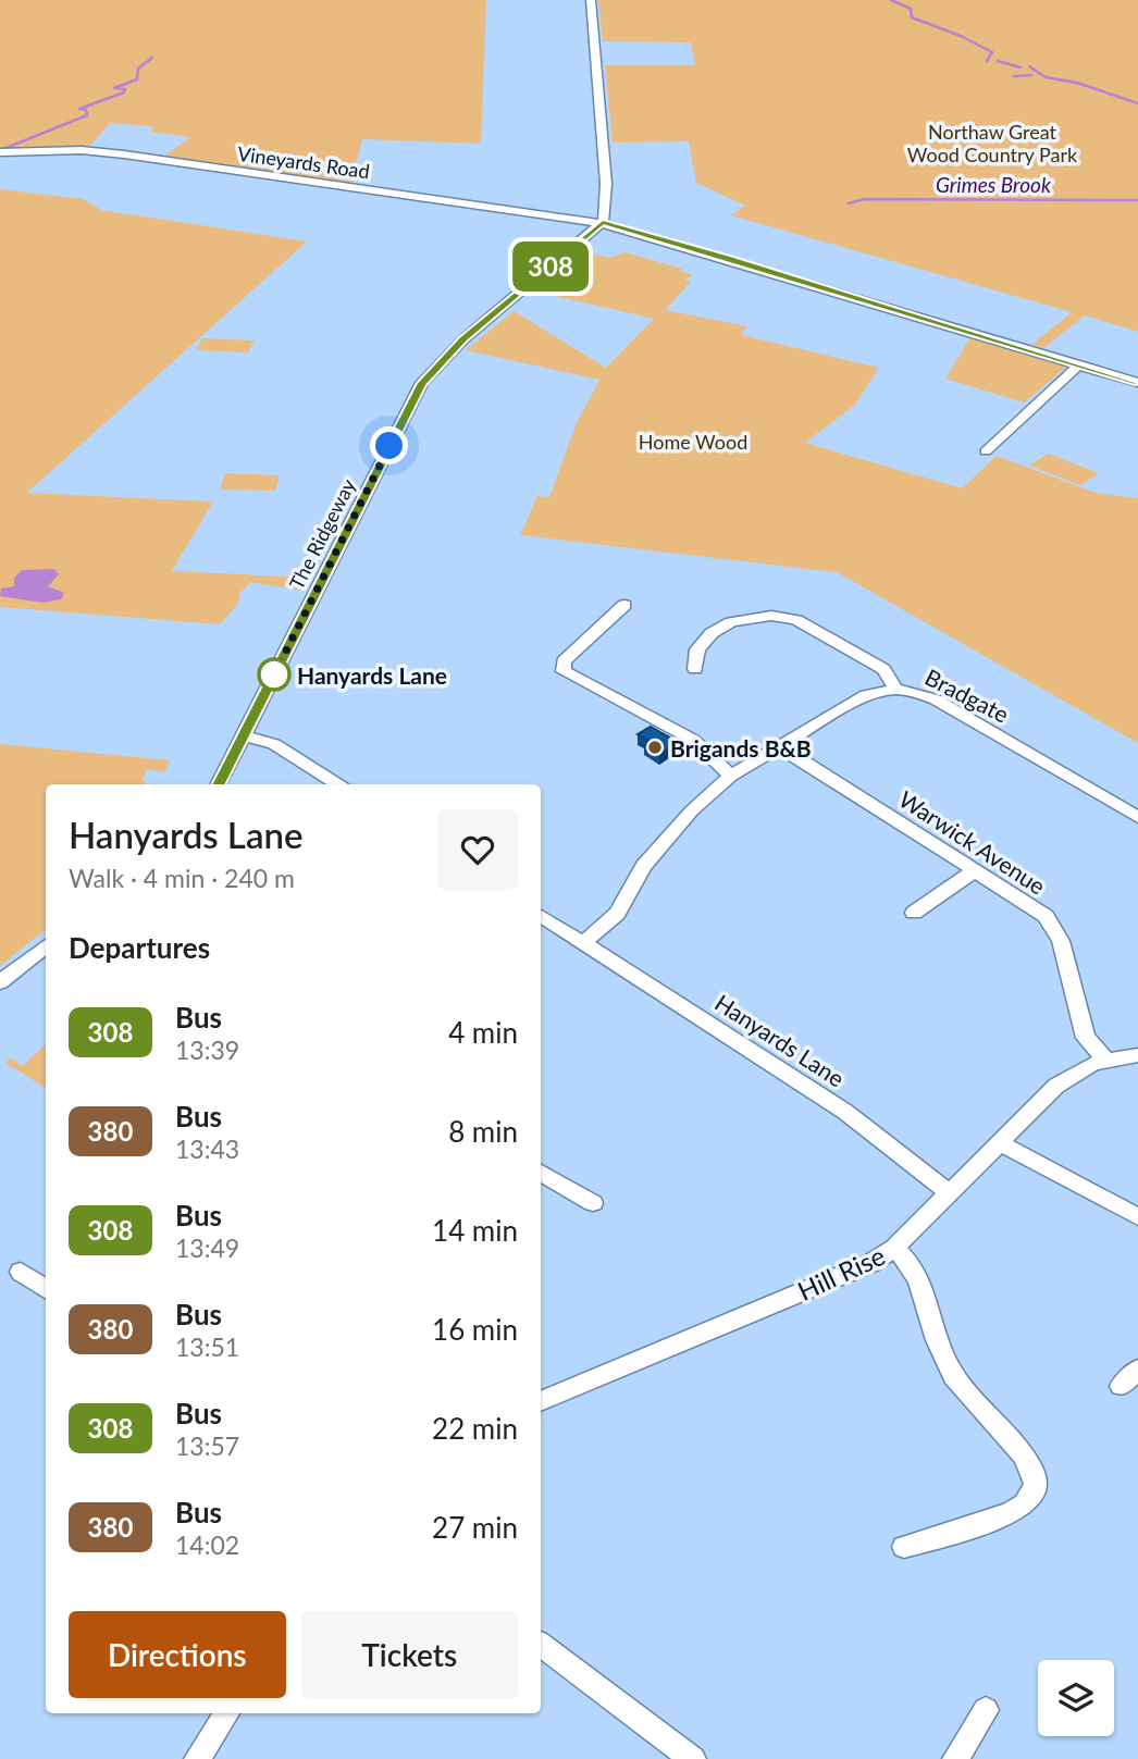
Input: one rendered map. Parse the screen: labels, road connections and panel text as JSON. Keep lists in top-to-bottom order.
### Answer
{
  "streets": {
    "street": [
      "Vineyards Road",
      "The Ridgeway",
      "Bradgate",
      "Warwick Avenue",
      "Hanyards Lane",
      "Hill Rise"
    ]
  },
  "crossings": [
    ["Vineyards Road", "The Ridgeway"],
    ["Bradgate", "Warwick Avenue"],
    ["Bradgate", "Hanyards Lane"],
    ["Warwick Avenue", "Hill Rise"],
    ["Hanyards Lane", "Hill Rise"]
  ],
  "water": ["Grimes Brook"],
  "parks": ["Northaw Great Wood Country Park", "Home Wood"],
  "places": ["Hanyards Lane", "Brigands B&B"],
  "lines": ["bus line 308"],
  "page": {
    "on_map": "308",
    "heading": [
      ["Hanyards Lane", "Walk · 4 min · 240 m"],
      "Departures"
    ],
    "list": [
      {
        "mark": "308",
        "name": "Bus",
        "note": "13:39",
        "value": "4 min"
      },
      {
        "mark": "380",
        "name": "Bus",
        "note": "13:43",
        "value": "8 min"
      },
      {
        "mark": "308",
        "name": "Bus",
        "note": "13:49",
        "value": "14 min"
      },
      {
        "mark": "380",
        "name": "Bus",
        "note": "13:51",
        "value": "16 min"
      },
      {
        "mark": "308",
        "name": "Bus",
        "note": "13:57",
        "value": "22 min"
      },
      {
        "mark": "380",
        "name": "Bus",
        "note": "14:02",
        "value": "27 min"
      }
    ],
    "buttons": ["Directions", "Tickets"]
  }
}
